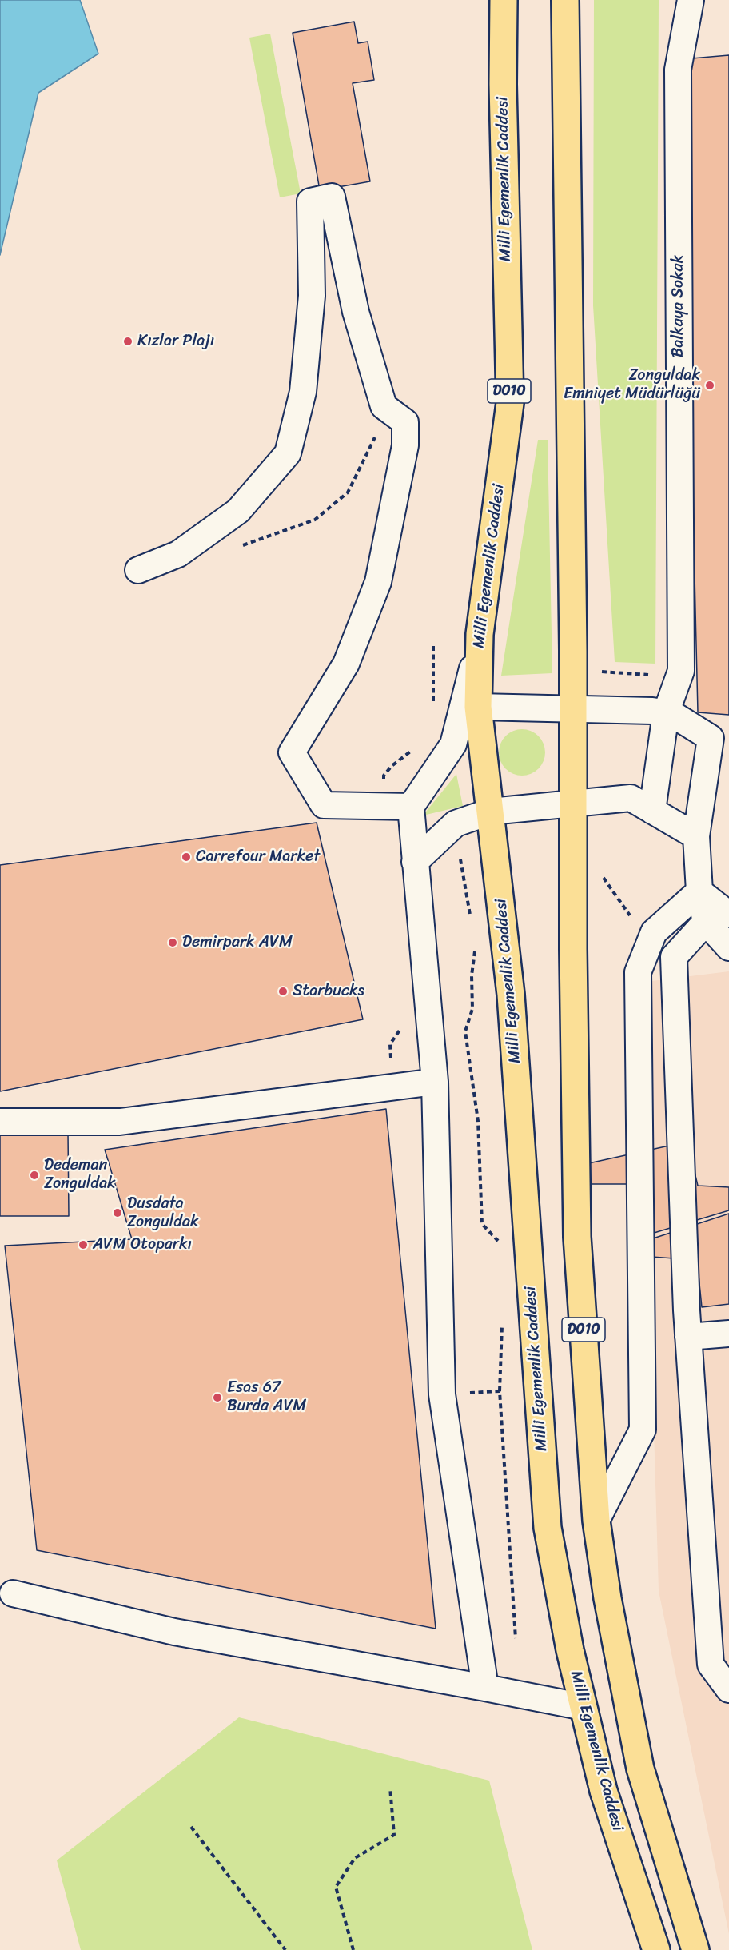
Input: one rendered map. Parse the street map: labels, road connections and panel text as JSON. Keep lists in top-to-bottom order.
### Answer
{
  "streets": {
    "highway": ["Milli Egemenlik Caddesi", "D010"],
    "street": ["Balkaya Sokak"]
  },
  "places": [
    "Kızlar Plajı",
    "Zonguldak Emniyet Müdürlüğü",
    "Carrefour Market",
    "Demirpark AVM",
    "Starbucks",
    "Dedeman Zonguldak",
    "Dusdata Zonguldak",
    "AVM Otoparkı",
    "Esas 67 Burda AVM"
  ]
}
